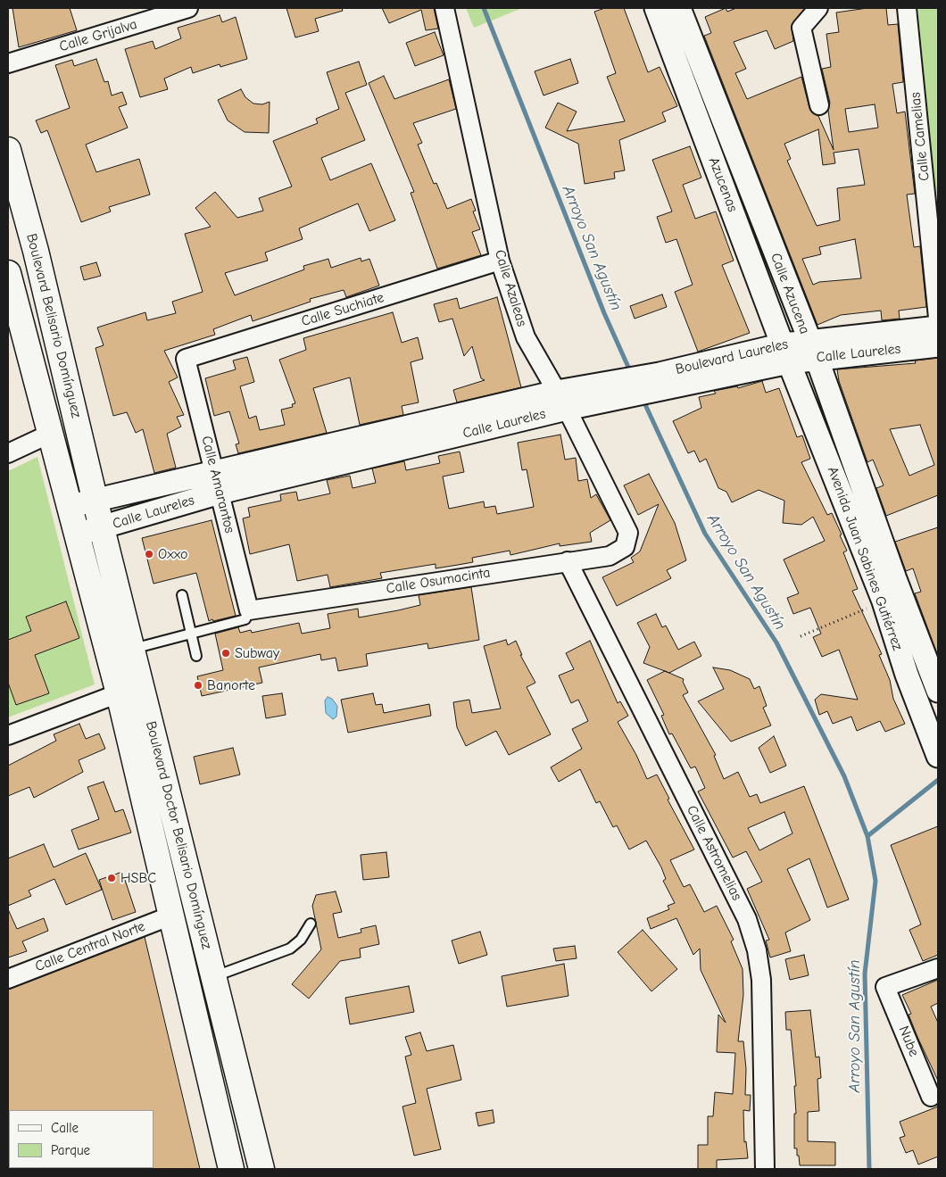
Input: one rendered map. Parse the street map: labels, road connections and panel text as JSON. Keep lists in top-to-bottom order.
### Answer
{
  "streets": {
    "main road": ["Boulevard Belisario Domínguez", "Boulevard Doctor Belisario Domínguez"],
    "street": [
      "Calle Grijalva",
      "Calle Camelias",
      "Azucenas",
      "Calle Azaleas",
      "Calle Azucena",
      "Calle Suchiate",
      "Calle Laureles",
      "Boulevard Laureles",
      "Calle Amarantos",
      "Avenida Juan Sabines Gutiérrez",
      "Calle Osumacinta",
      "Calle Astromelias",
      "Calle Central Norte",
      "Nube"
    ]
  },
  "crossings": [
    ["Azucenas", "Boulevard Laureles"],
    ["Azucenas", "Avenida Juan Sabines Gutiérrez"],
    ["Calle Azaleas", "Calle Suchiate"],
    ["Calle Azaleas", "Calle Laureles"],
    ["Calle Azaleas", "Calle Osumacinta"],
    ["Calle Azucena", "Calle Laureles"],
    ["Calle Azucena", "Boulevard Laureles"],
    ["Calle Suchiate", "Calle Amarantos"],
    ["Boulevard Belisario Domínguez", "Calle Laureles"],
    ["Boulevard Belisario Domínguez", "Boulevard Doctor Belisario Domínguez"],
    ["Calle Laureles", "Boulevard Laureles"],
    ["Calle Laureles", "Calle Amarantos"],
    ["Calle Laureles", "Boulevard Doctor Belisario Domínguez"],
    ["Boulevard Laureles", "Avenida Juan Sabines Gutiérrez"],
    ["Calle Amarantos", "Calle Osumacinta"],
    ["Calle Osumacinta", "Calle Astromelias"],
    ["Boulevard Doctor Belisario Domínguez", "Calle Central Norte"]
  ],
  "water": ["Arroyo San Agustín"],
  "places": [
    "Oxxo",
    "Subway",
    "Banorte",
    "HSBC"
  ],
  "legend": ["Calle", "Parque"]
}
